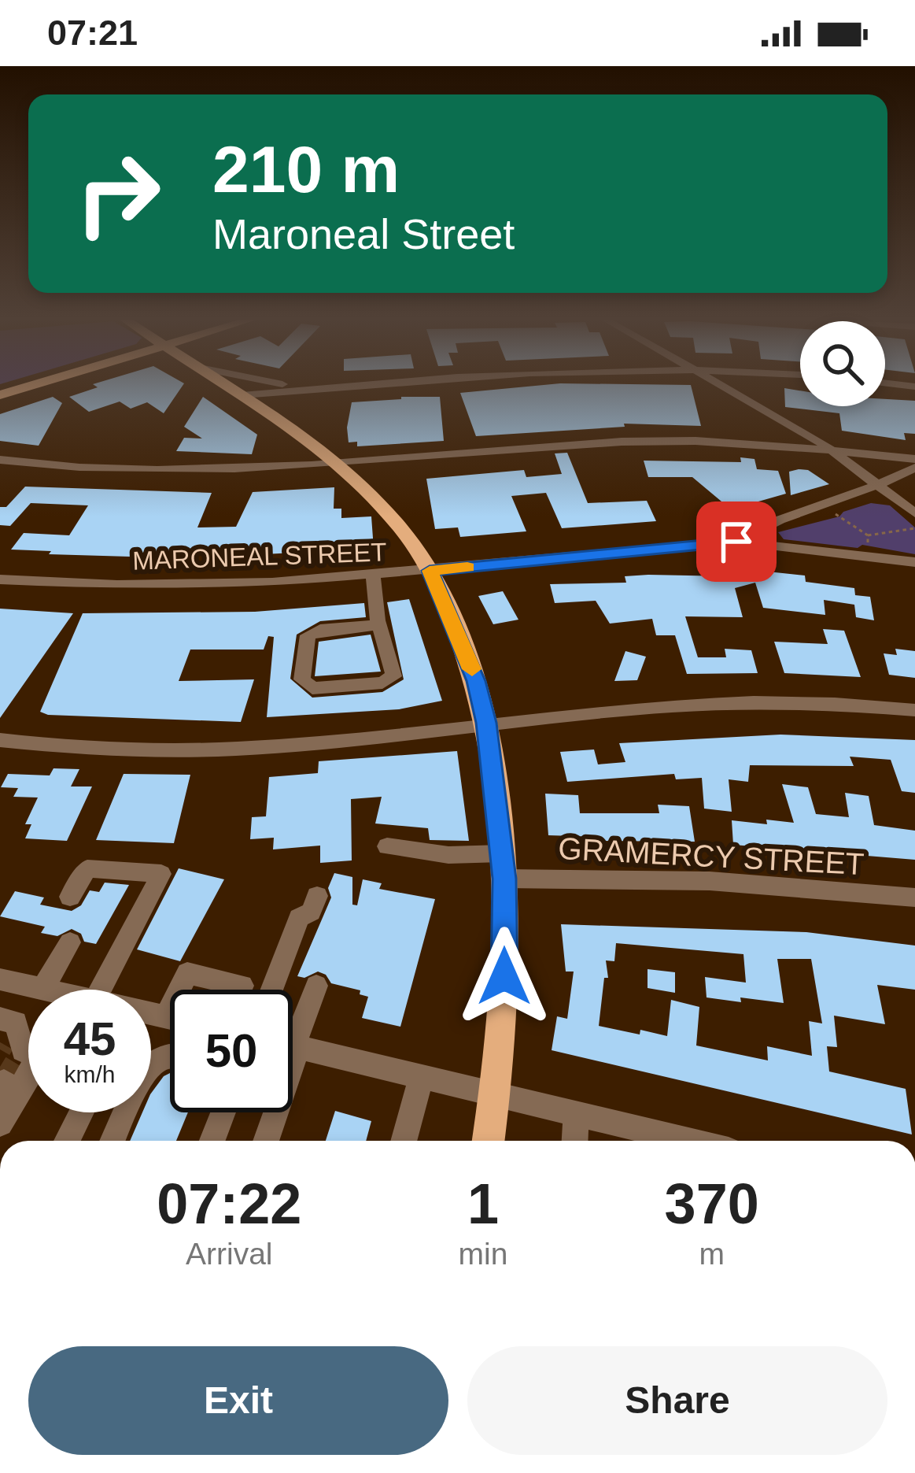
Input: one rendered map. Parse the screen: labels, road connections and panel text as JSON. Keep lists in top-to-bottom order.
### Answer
{
  "streets": {
    "street": ["MARONEAL STREET", "GRAMERCY STREET"]
  },
  "page": {
    "status": "07:21",
    "turn": ["210 m", "Maroneal Street"],
    "speed": "45 km/h",
    "limit": "50",
    "eta": [
      "07:22",
      "Arrival",
      "1",
      "min",
      "370",
      "m"
    ],
    "buttons": ["Exit", "Share"]
  }
}
